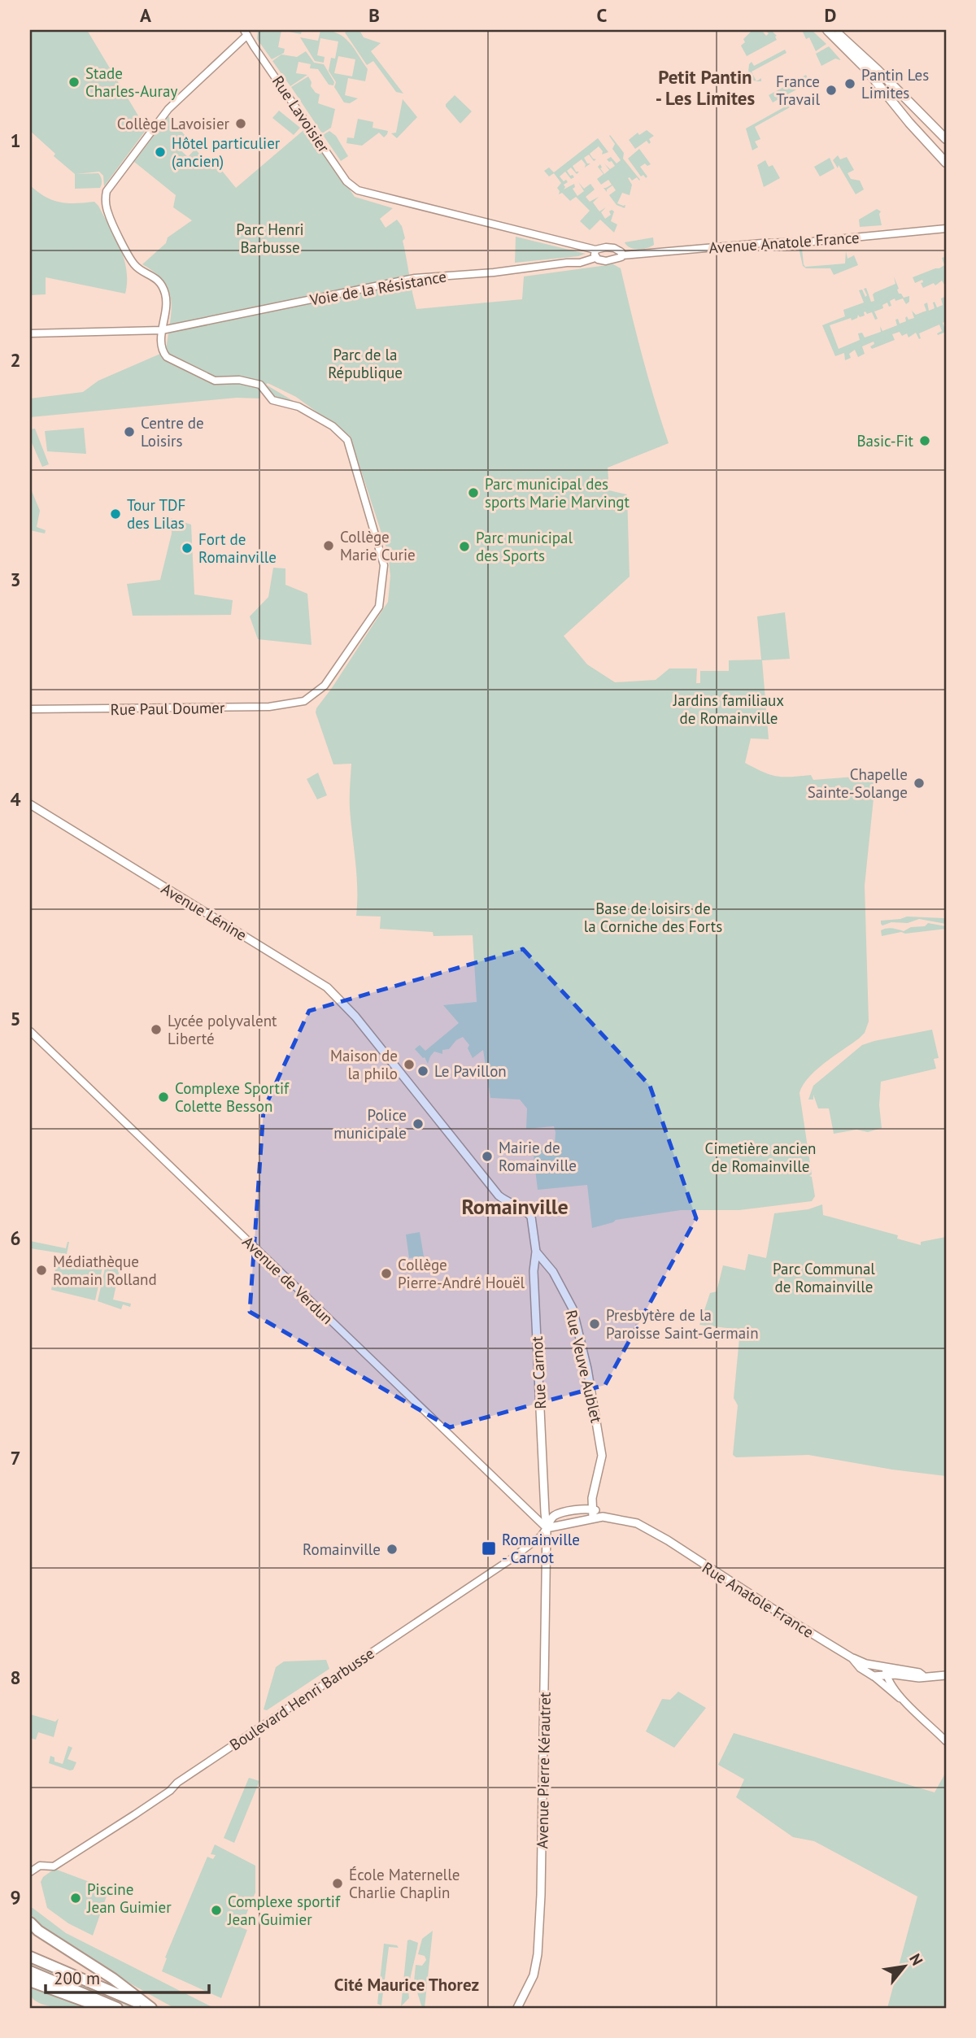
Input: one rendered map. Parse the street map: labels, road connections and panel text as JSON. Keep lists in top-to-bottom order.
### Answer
{
  "streets": {
    "main road": [
      "Avenue Lénine",
      "Rue Veuve Aublet",
      "Rue Carnot",
      "Rue Anatole France",
      "Avenue Pierre Kérautret"
    ],
    "street": [
      "Rue Lavoisier",
      "Avenue Anatole France",
      "Voie de la Résistance",
      "Rue Paul Doumer",
      "Avenue de Verdun",
      "Boulevard Henri Barbusse"
    ]
  },
  "crossings": [
    ["Rue Lavoisier", "Avenue Anatole France"],
    ["Rue Lavoisier", "Voie de la Résistance"],
    ["Avenue Anatole France", "Voie de la Résistance"],
    ["Voie de la Résistance", "Rue Paul Doumer"],
    ["Avenue Lénine", "Rue Carnot"],
    ["Avenue de Verdun", "Rue Carnot"],
    ["Avenue de Verdun", "Rue Anatole France"],
    ["Avenue de Verdun", "Boulevard Henri Barbusse"],
    ["Avenue de Verdun", "Avenue Pierre Kérautret"],
    ["Rue Veuve Aublet", "Rue Carnot"],
    ["Rue Veuve Aublet", "Rue Anatole France"],
    ["Rue Carnot", "Rue Anatole France"],
    ["Rue Carnot", "Boulevard Henri Barbusse"],
    ["Rue Carnot", "Avenue Pierre Kérautret"],
    ["Rue Anatole France", "Boulevard Henri Barbusse"],
    ["Rue Anatole France", "Avenue Pierre Kérautret"],
    ["Boulevard Henri Barbusse", "Avenue Pierre Kérautret"]
  ],
  "districts": ["Petit Pantin - Les Limites", "Romainville", "Cité Maurice Thorez"],
  "parks": [
    "Parc Henri Barbusse",
    "Parc de la République",
    "Jardins familiaux de Romainville",
    "Base de loisirs de la Corniche des Forts",
    "Cimetière ancien de Romainville",
    "Parc Communal de Romainville"
  ],
  "places": {
    "other": [
      "Stade Charles-Auray",
      "Pantin Les Limites",
      "France Travail",
      "Collège Lavoisier",
      "Hôtel particulier (ancien)",
      "Centre de Loisirs",
      "Basic-Fit",
      "Parc municipal des sports Marie Marvingt",
      "Tour TDF des Lilas",
      "Collège Marie Curie",
      "Parc municipal des Sports",
      "Fort de Romainville",
      "Chapelle Sainte-Solange",
      "Lycée polyvalent Liberté",
      "Maison de la philo",
      "Le Pavillon",
      "Complexe Sportif Colette Besson",
      "Police municipale",
      "Mairie de Romainville",
      "Médiathèque Romain Rolland",
      "Collège Pierre-André Houël",
      "Presbytère de la Paroisse Saint-Germain",
      "Romainville",
      "École Maternelle Charlie Chaplin",
      "Piscine Jean Guimier",
      "Complexe sportif Jean Guimier"
    ],
    "transit": ["Romainville - Carnot"]
  },
  "scale_bar": "200 m",
  "north": "top right",
  "grid": {
    "columns": [
      "A",
      "B",
      "C",
      "D"
    ],
    "rows": [
      "1",
      "2",
      "3",
      "4",
      "5",
      "6",
      "7",
      "8",
      "9"
    ]
  }
}
